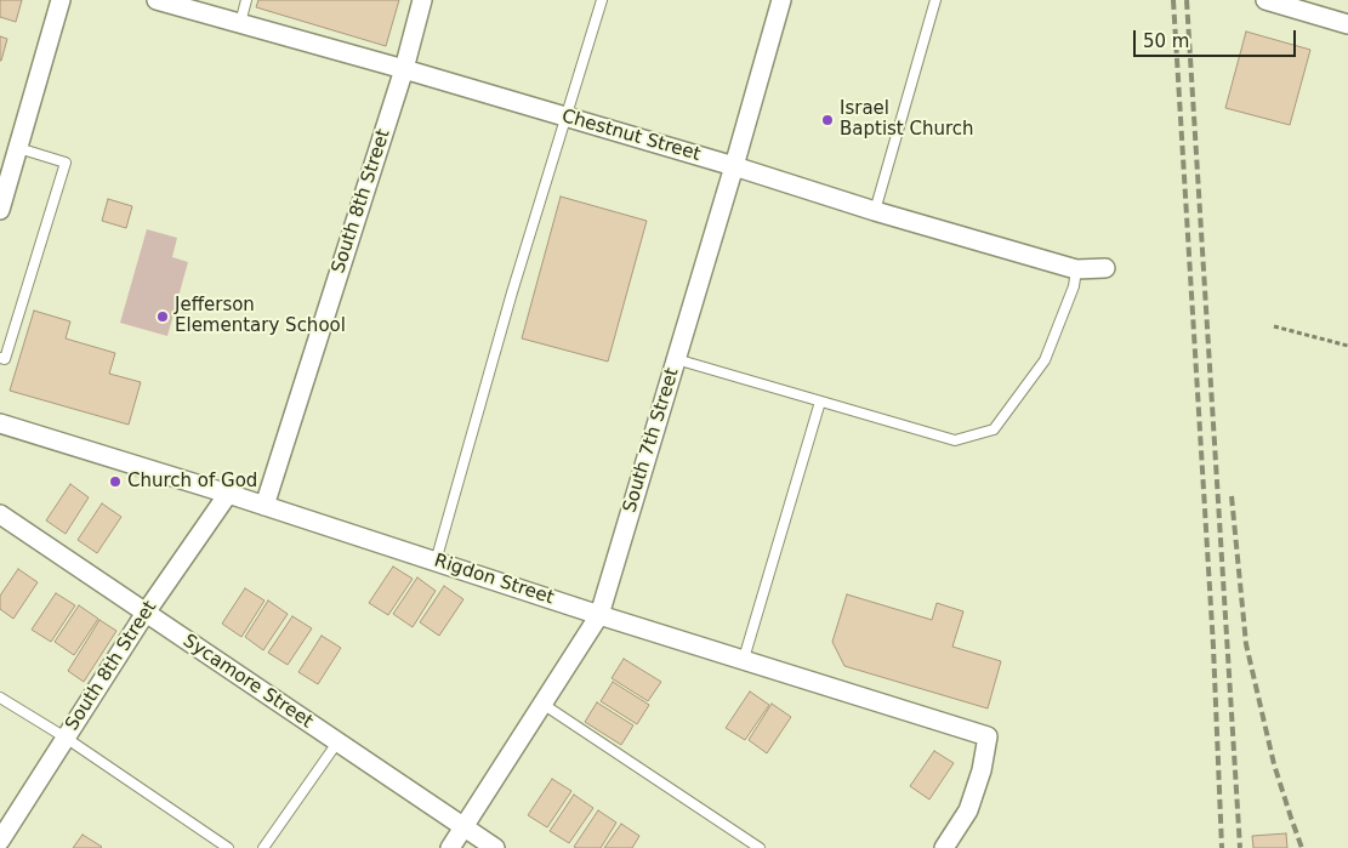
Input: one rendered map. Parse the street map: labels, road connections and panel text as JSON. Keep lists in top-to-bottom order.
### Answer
{
  "streets": {
    "street": [
      "Chestnut Street",
      "South 8th Street",
      "South 7th Street",
      "Rigdon Street",
      "Sycamore Street"
    ]
  },
  "crossings": [
    ["Chestnut Street", "South 8th Street"],
    ["Chestnut Street", "South 7th Street"],
    ["South 8th Street", "Rigdon Street"],
    ["South 8th Street", "Sycamore Street"],
    ["South 7th Street", "Rigdon Street"],
    ["South 7th Street", "Sycamore Street"]
  ],
  "places": ["Israel Baptist Church", "Jefferson Elementary School", "Church of God"],
  "scale_bar": "50 m"
}
